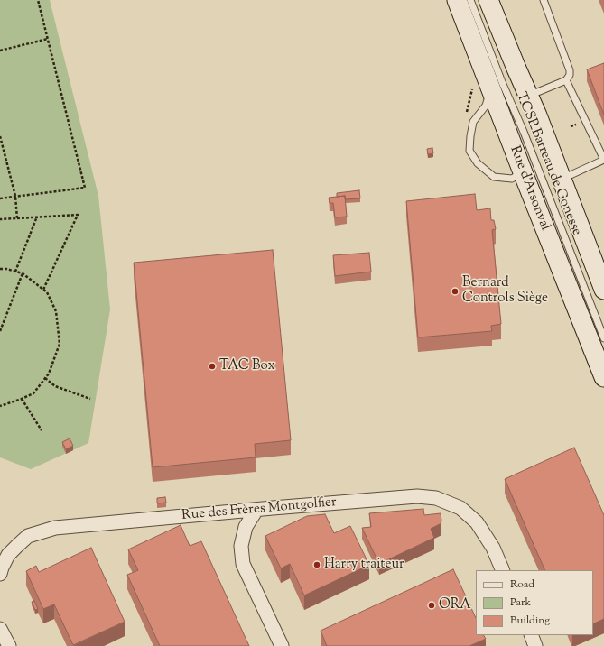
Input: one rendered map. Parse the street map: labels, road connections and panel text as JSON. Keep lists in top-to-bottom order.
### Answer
{
  "streets": {
    "main road": ["Rue d'Arsonval"],
    "street": ["Rue des Frères Montgolfier"],
    "lane": ["TCSP Barreau de Gonesse"]
  },
  "places": [
    "Bernard Controls Siège",
    "TAC Box",
    "Harry traiteur",
    "ORA"
  ],
  "legend": ["Road", "Park", "Building"]
}
